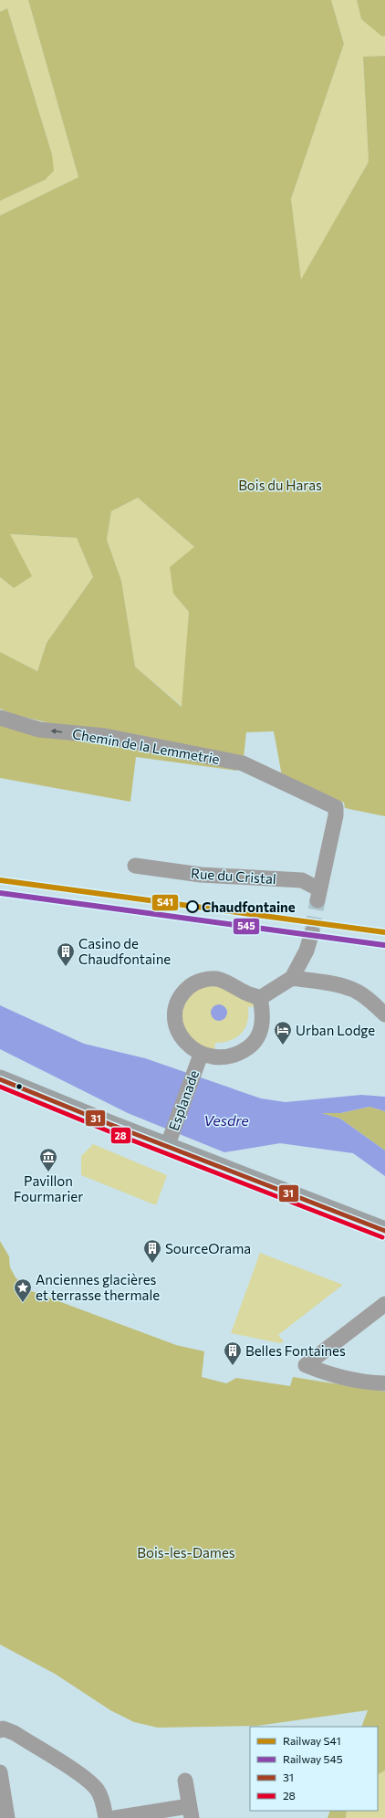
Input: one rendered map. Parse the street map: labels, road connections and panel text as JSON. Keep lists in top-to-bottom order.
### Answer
{
  "streets": {
    "street": ["Chemin de la Lemmetrie", "Rue du Cristal", "Esplanade"]
  },
  "crossings": [
    ["Chemin de la Lemmetrie", "Rue du Cristal"]
  ],
  "one_way": ["Chemin de la Lemmetrie"],
  "water": ["Vesdre"],
  "parks": ["Bois du Haras", "Bois-les-Dames"],
  "places": {
    "other": ["Chaudfontaine"],
    "building": ["Casino de Chaudfontaine", "SourceOrama", "Belles Fontaines"],
    "hotel": ["Urban Lodge"],
    "museum": ["Pavillon Fourmarier"],
    "place": ["Anciennes glacières et terrasse thermale"]
  },
  "lines": [
    "rail line S41",
    "rail line 545",
    "transit line 31",
    "transit line 28"
  ],
  "legend": [
    "Railway S41",
    "Railway 545",
    "31",
    "28"
  ]
}
